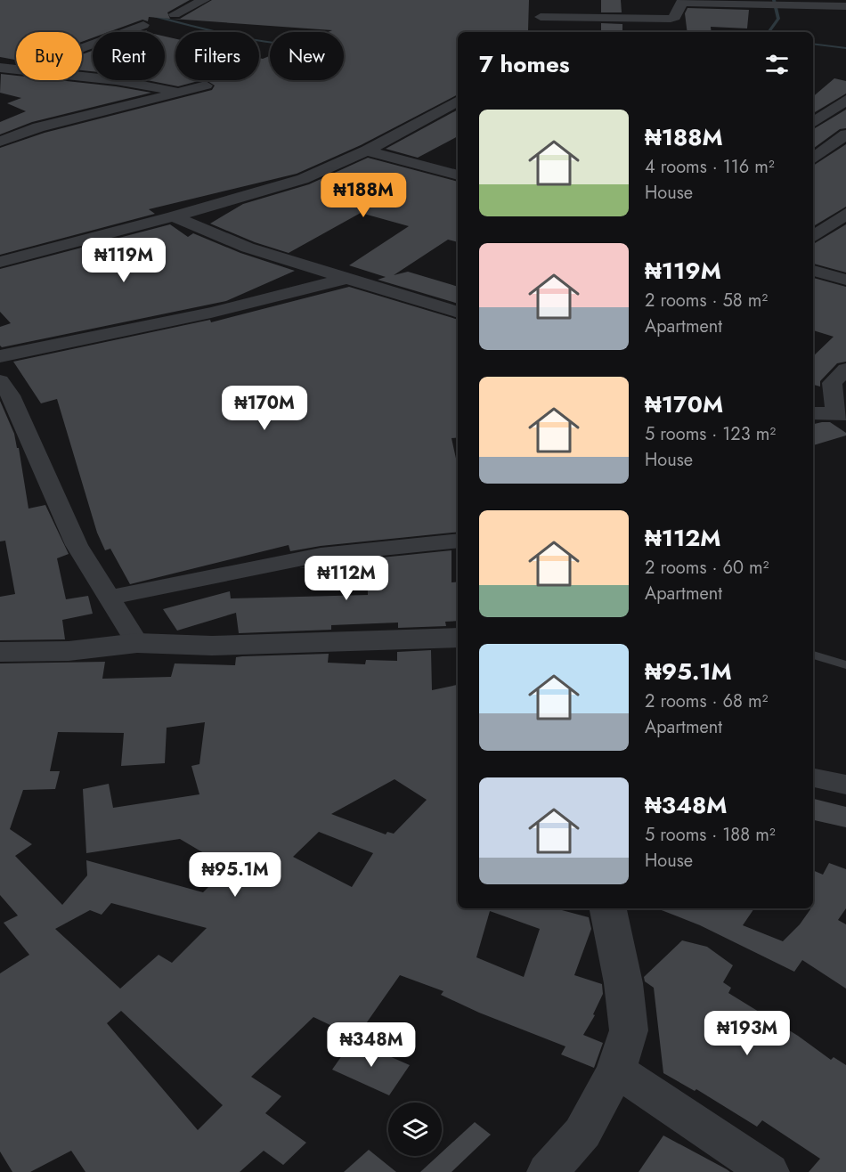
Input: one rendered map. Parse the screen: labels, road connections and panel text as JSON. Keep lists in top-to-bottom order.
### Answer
{
  "page": {
    "chip": [
      "Buy",
      "Rent",
      "Filters",
      "New"
    ],
    "heading": "7 homes",
    "list": [
      {
        "name": "₦188M",
        "note": "4 rooms · 116 m² · House"
      },
      {
        "name": "₦119M",
        "note": "2 rooms · 58 m² · Apartment"
      },
      {
        "name": "₦170M",
        "note": "5 rooms · 123 m² · House"
      },
      {
        "name": "₦112M",
        "note": "2 rooms · 60 m² · Apartment"
      },
      {
        "name": "₦95.1M",
        "note": "2 rooms · 68 m² · Apartment"
      },
      {
        "name": "₦348M",
        "note": "5 rooms · 188 m² · House"
      }
    ],
    "price": [
      "₦188M",
      "₦119M",
      "₦170M",
      "₦112M",
      "₦95.1M",
      "₦193M",
      "₦348M"
    ]
  }
}
